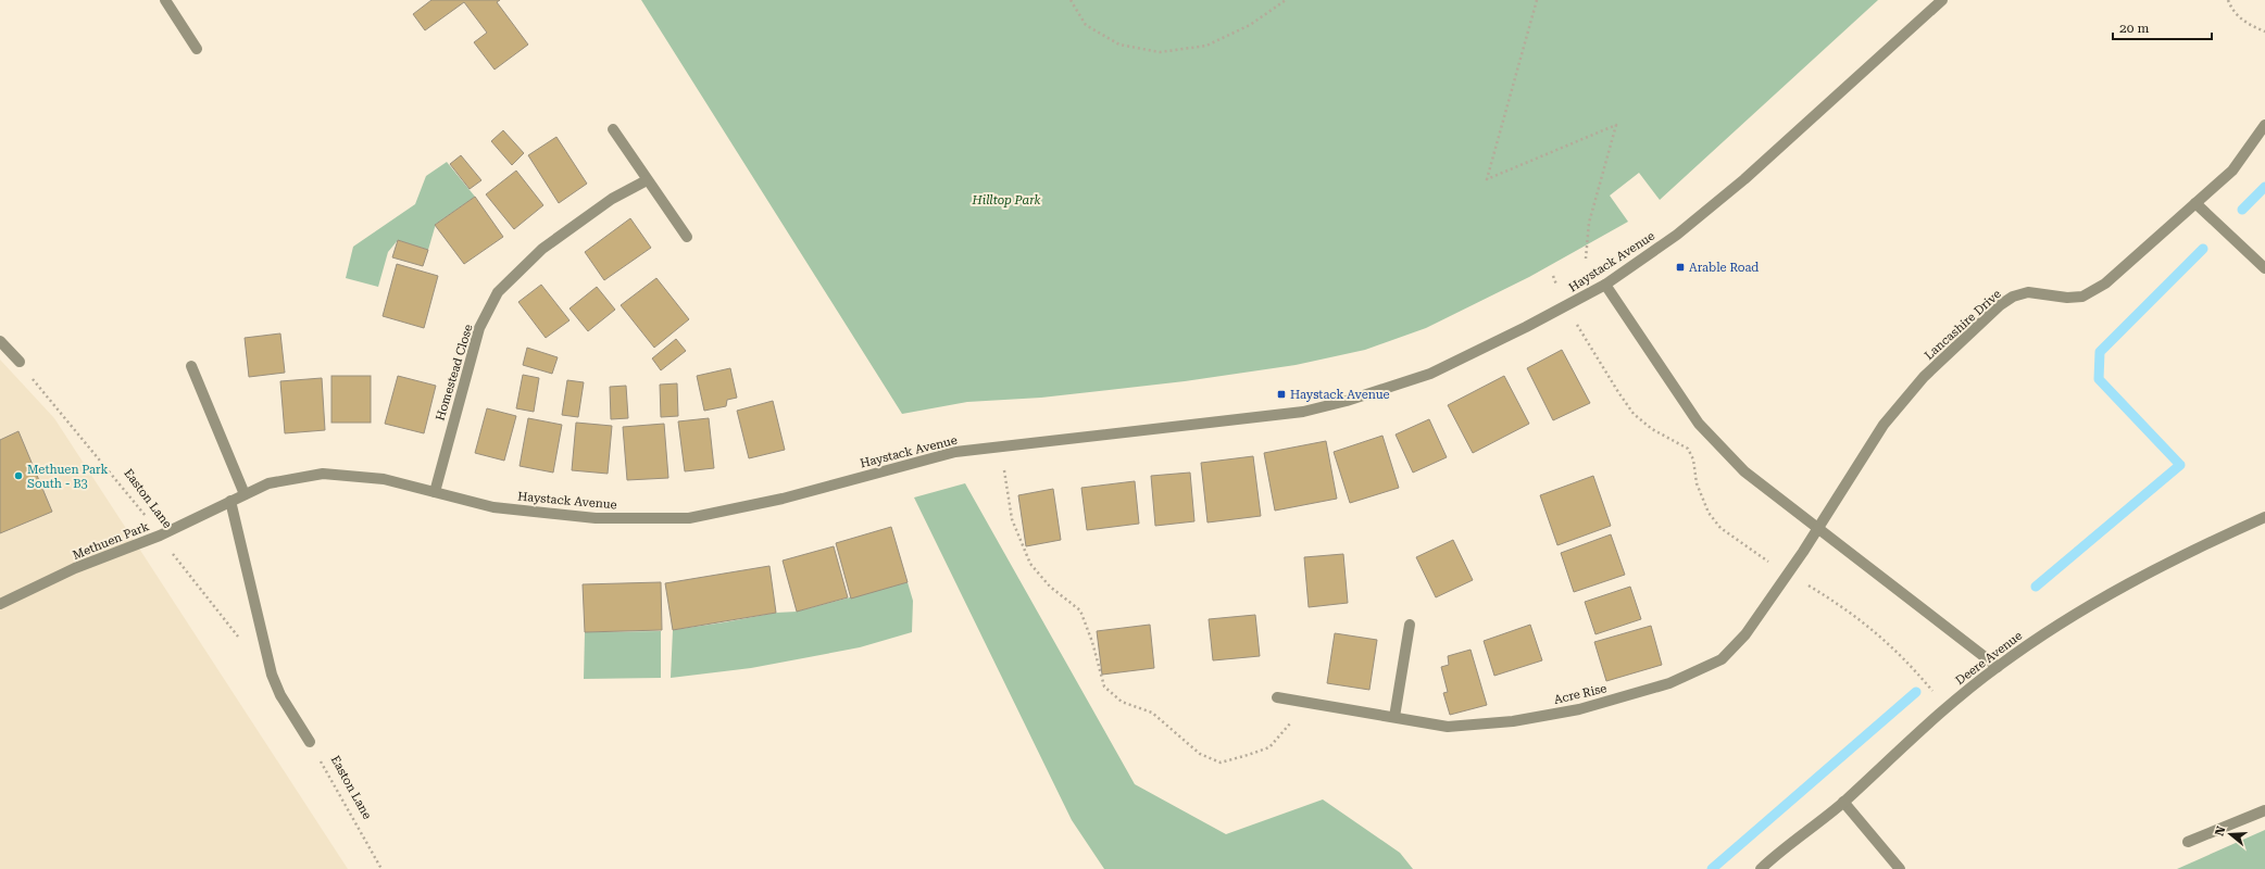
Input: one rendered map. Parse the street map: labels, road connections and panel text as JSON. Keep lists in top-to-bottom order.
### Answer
{
  "streets": {
    "street": [
      "Haystack Avenue",
      "Lancashire Drive",
      "Homestead Close",
      "Methuen Park",
      "Deere Avenue",
      "Acre Rise"
    ],
    "path": ["Easton Lane"]
  },
  "crossings": [
    ["Haystack Avenue", "Homestead Close"],
    ["Haystack Avenue", "Methuen Park"],
    ["Lancashire Drive", "Acre Rise"],
    ["Easton Lane", "Methuen Park"]
  ],
  "parks": ["Hilltop Park"],
  "places": {
    "transit": ["Arable Road", "Haystack Avenue"],
    "other": ["Methuen Park South - B3"]
  },
  "scale_bar": "20 m",
  "north": "left"
}
